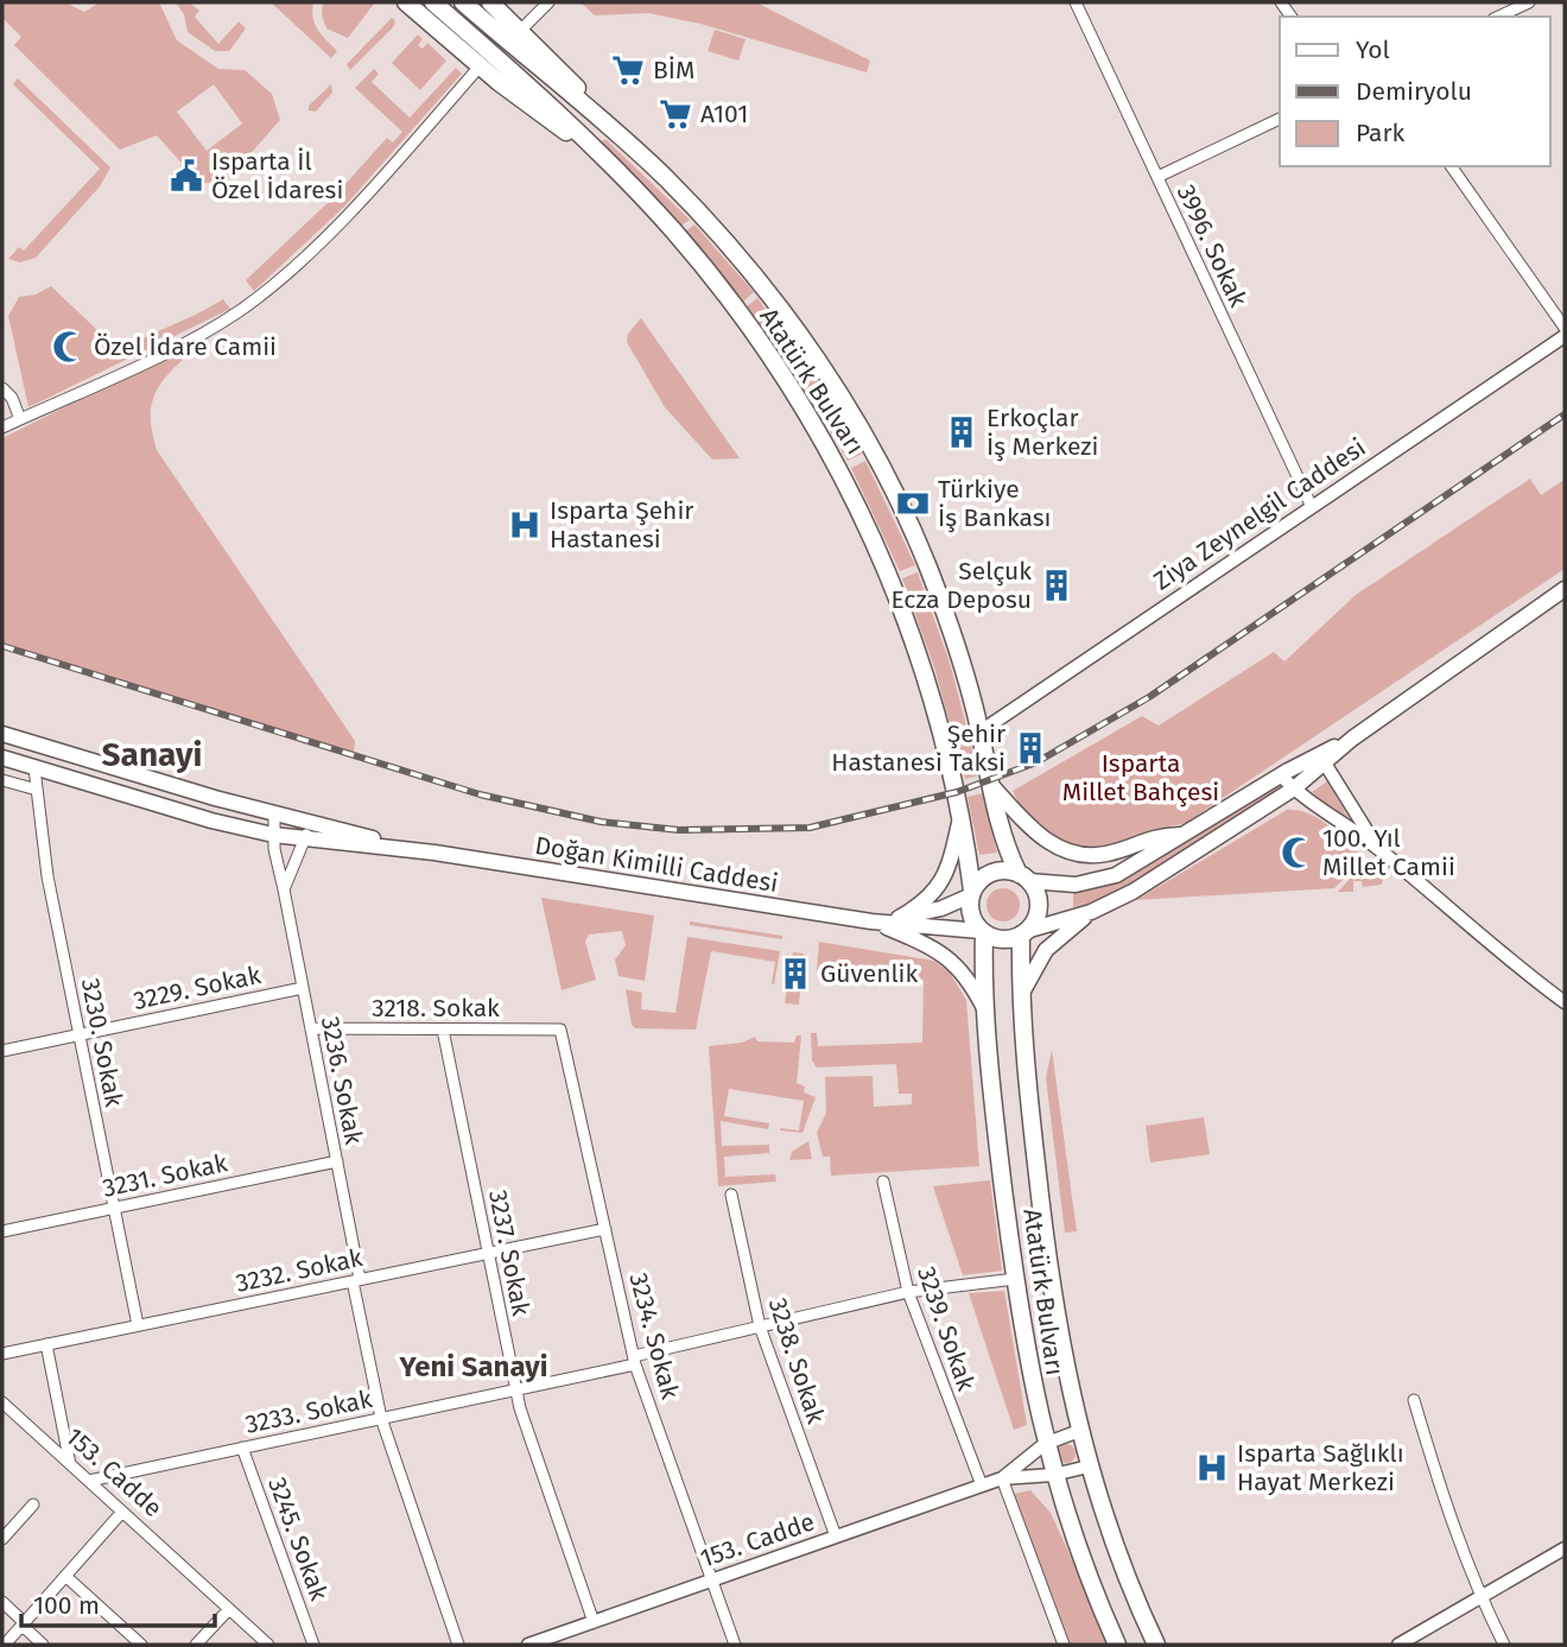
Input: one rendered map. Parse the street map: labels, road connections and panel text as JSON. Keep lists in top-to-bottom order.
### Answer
{
  "streets": {
    "main road": ["Atatürk Bulvarı", "Doğan Kimilli Caddesi"],
    "street": [
      "3996. Sokak",
      "Ziya Zeynelgil Caddesi",
      "3229. Sokak",
      "3218. Sokak",
      "3230. Sokak",
      "3236. Sokak",
      "3231. Sokak",
      "3237. Sokak",
      "3232. Sokak",
      "3239. Sokak",
      "3234. Sokak",
      "3238. Sokak",
      "3233. Sokak",
      "153. Cadde",
      "3245. Sokak"
    ]
  },
  "crossings": [
    ["3996. Sokak", "Ziya Zeynelgil Caddesi"],
    ["Atatürk Bulvarı", "Ziya Zeynelgil Caddesi"],
    ["Atatürk Bulvarı", "Doğan Kimilli Caddesi"],
    ["Atatürk Bulvarı", "3233. Sokak"],
    ["Doğan Kimilli Caddesi", "3230. Sokak"],
    ["Doğan Kimilli Caddesi", "3236. Sokak"],
    ["3229. Sokak", "3230. Sokak"],
    ["3229. Sokak", "3236. Sokak"],
    ["3218. Sokak", "3236. Sokak"],
    ["3218. Sokak", "3237. Sokak"],
    ["3218. Sokak", "3234. Sokak"],
    ["3230. Sokak", "3231. Sokak"],
    ["3230. Sokak", "3232. Sokak"],
    ["3236. Sokak", "3231. Sokak"],
    ["3236. Sokak", "3232. Sokak"],
    ["3236. Sokak", "3233. Sokak"],
    ["3237. Sokak", "3232. Sokak"],
    ["3237. Sokak", "3233. Sokak"],
    ["3237. Sokak", "153. Cadde"],
    ["3232. Sokak", "3234. Sokak"],
    ["3239. Sokak", "3233. Sokak"],
    ["3239. Sokak", "153. Cadde"],
    ["3234. Sokak", "3233. Sokak"],
    ["3234. Sokak", "153. Cadde"],
    ["3238. Sokak", "3233. Sokak"],
    ["3238. Sokak", "153. Cadde"],
    ["3233. Sokak", "153. Cadde"],
    ["3233. Sokak", "3245. Sokak"]
  ],
  "districts": ["Sanayi", "Yeni Sanayi"],
  "parks": ["Isparta Millet Bahçesi"],
  "places": {
    "supermarket": ["BİM", "A101"],
    "public building": ["Isparta İl Özel İdaresi"],
    "mosque": ["Özel İdare Camii", "100. Yıl Millet Camii"],
    "building": [
      "Erkoçlar İş Merkezi",
      "Selçuk Ecza Deposu",
      "Şehir Hastanesi Taksi",
      "Güvenlik"
    ],
    "bank": ["Türkiye İş Bankası"],
    "hospital": ["Isparta Şehir Hastanesi", "Isparta Sağlıklı Hayat Merkezi"]
  },
  "legend": ["Yol", "Demiryolu", "Park"],
  "scale_bar": "100 m"
}
